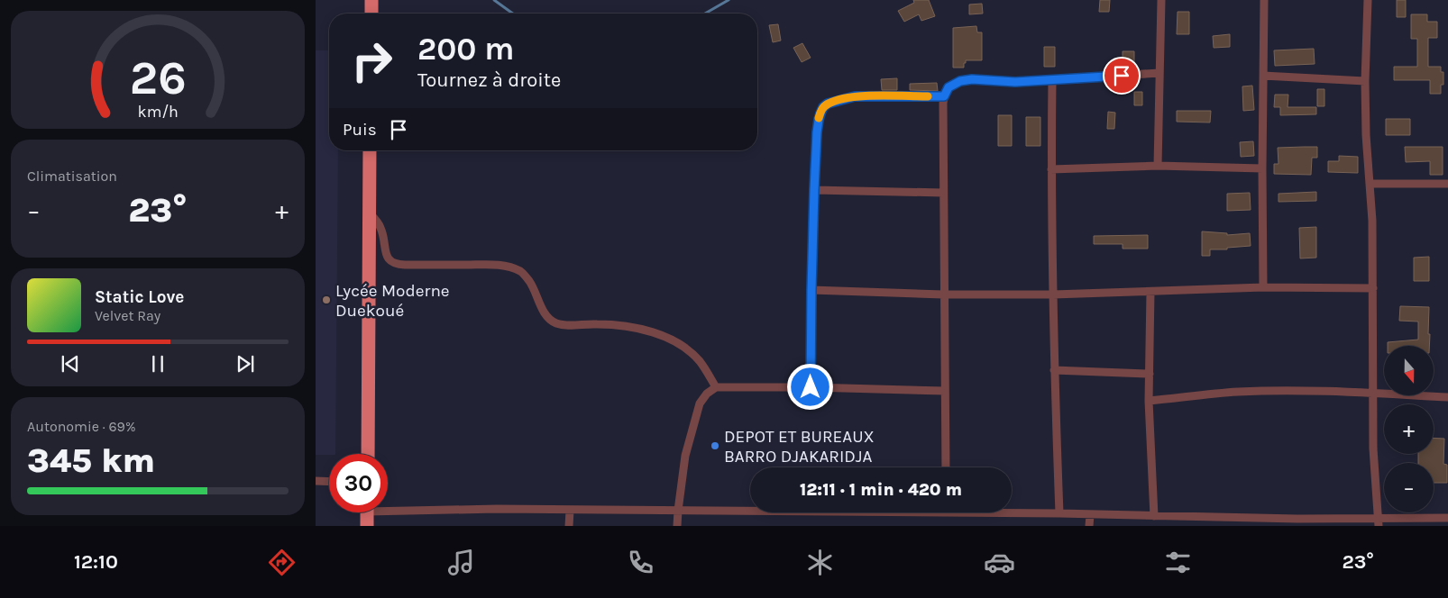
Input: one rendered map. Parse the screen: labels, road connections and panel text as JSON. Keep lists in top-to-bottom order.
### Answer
{
  "places": ["Lycée Moderne Duekoué", "DEPOT ET BUREAUX BARRO DJAKARIDJA"],
  "north": "bottom",
  "page": {
    "turn": ["200 m", "Tournez à droite"],
    "then": "Puis",
    "tile": [
      "Climatisation",
      ["Autonomie · 69%", "345 km"]
    ],
    "heat": ["−", "23°", "+"],
    "song": ["Static Love", "Velvet Ray"],
    "map_buttons": ["+", "−"],
    "limit": "30",
    "trip": "12:11 · 1 min · 420 m",
    "tabs": ["12:10", "23°"],
    "gauge": ["26", "km/h"]
  }
}
